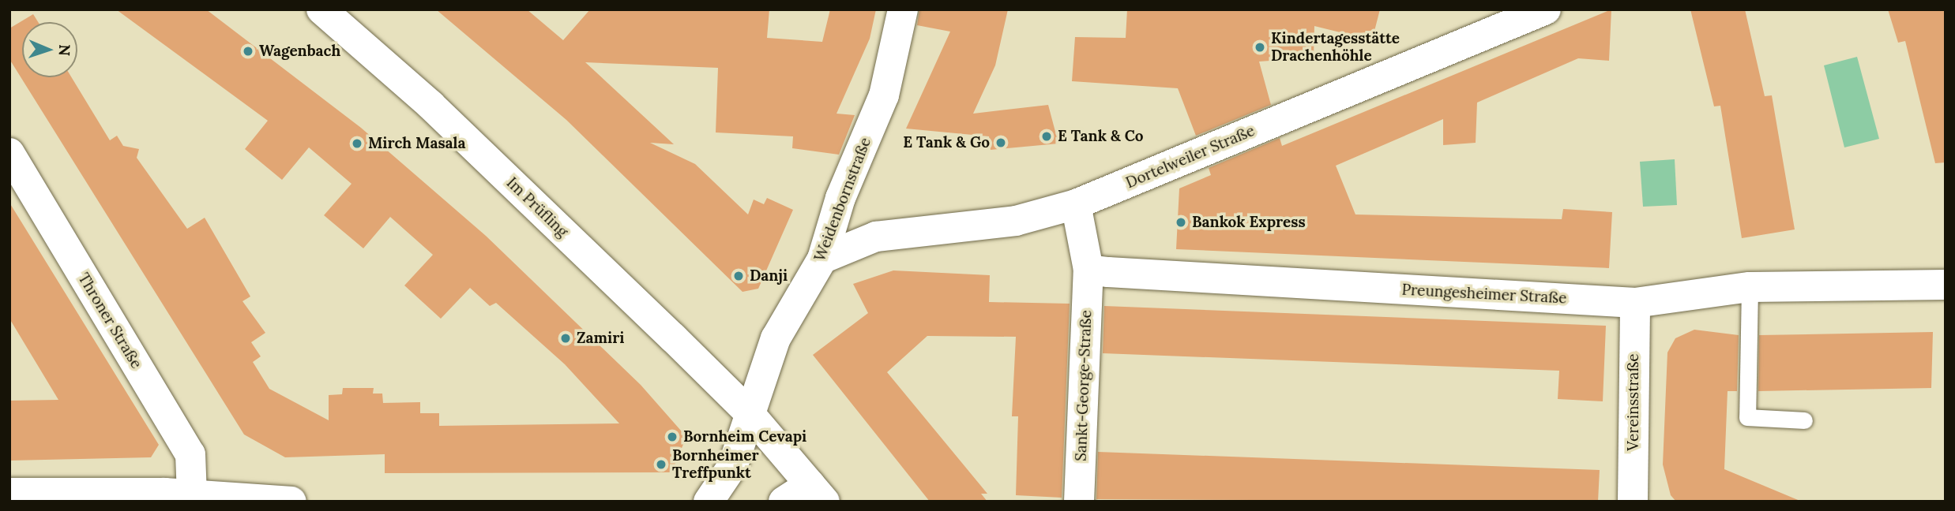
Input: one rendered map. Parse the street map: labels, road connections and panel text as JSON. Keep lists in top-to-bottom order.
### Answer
{
  "streets": {
    "street": [
      "Dortelweiler Straße",
      "Weidenbornstraße",
      "Im Prüfling",
      "Preungesheimer Straße",
      "Throner Straße",
      "Sankt-George-Straße",
      "Vereinsstraße"
    ]
  },
  "crossings": [
    ["Dortelweiler Straße", "Weidenbornstraße"],
    ["Weidenbornstraße", "Im Prüfling"],
    ["Preungesheimer Straße", "Sankt-George-Straße"],
    ["Preungesheimer Straße", "Vereinsstraße"]
  ],
  "places": [
    "Kindertagesstätte Drachenhöhle",
    "Wagenbach",
    "E Tank & Co",
    "E Tank & Go",
    "Mirch Masala",
    "Bankok Express",
    "Danji",
    "Zamiri",
    "Bornheim Cevapi",
    "Bornheimer Treffpunkt"
  ],
  "north": "right"
}
